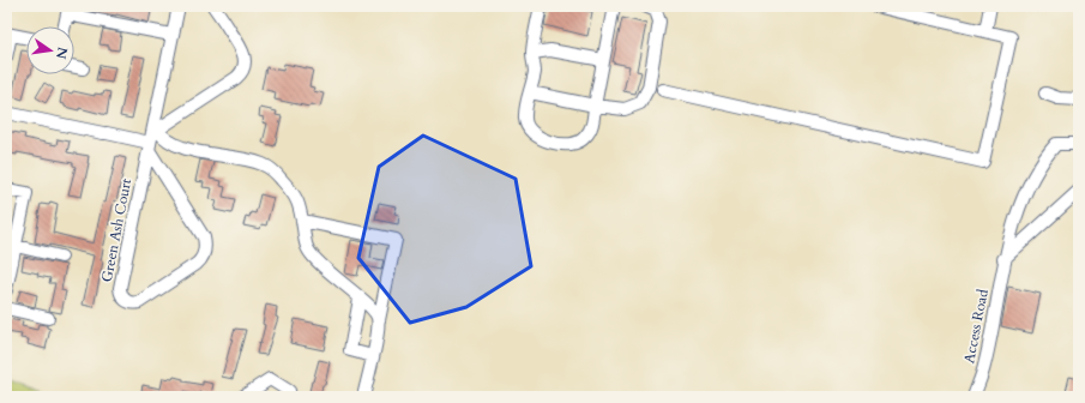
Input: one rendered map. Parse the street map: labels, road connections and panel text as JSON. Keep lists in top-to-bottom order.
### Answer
{
  "streets": {
    "street": ["Green Ash Court", "Access Road"]
  },
  "north": "right"
}
